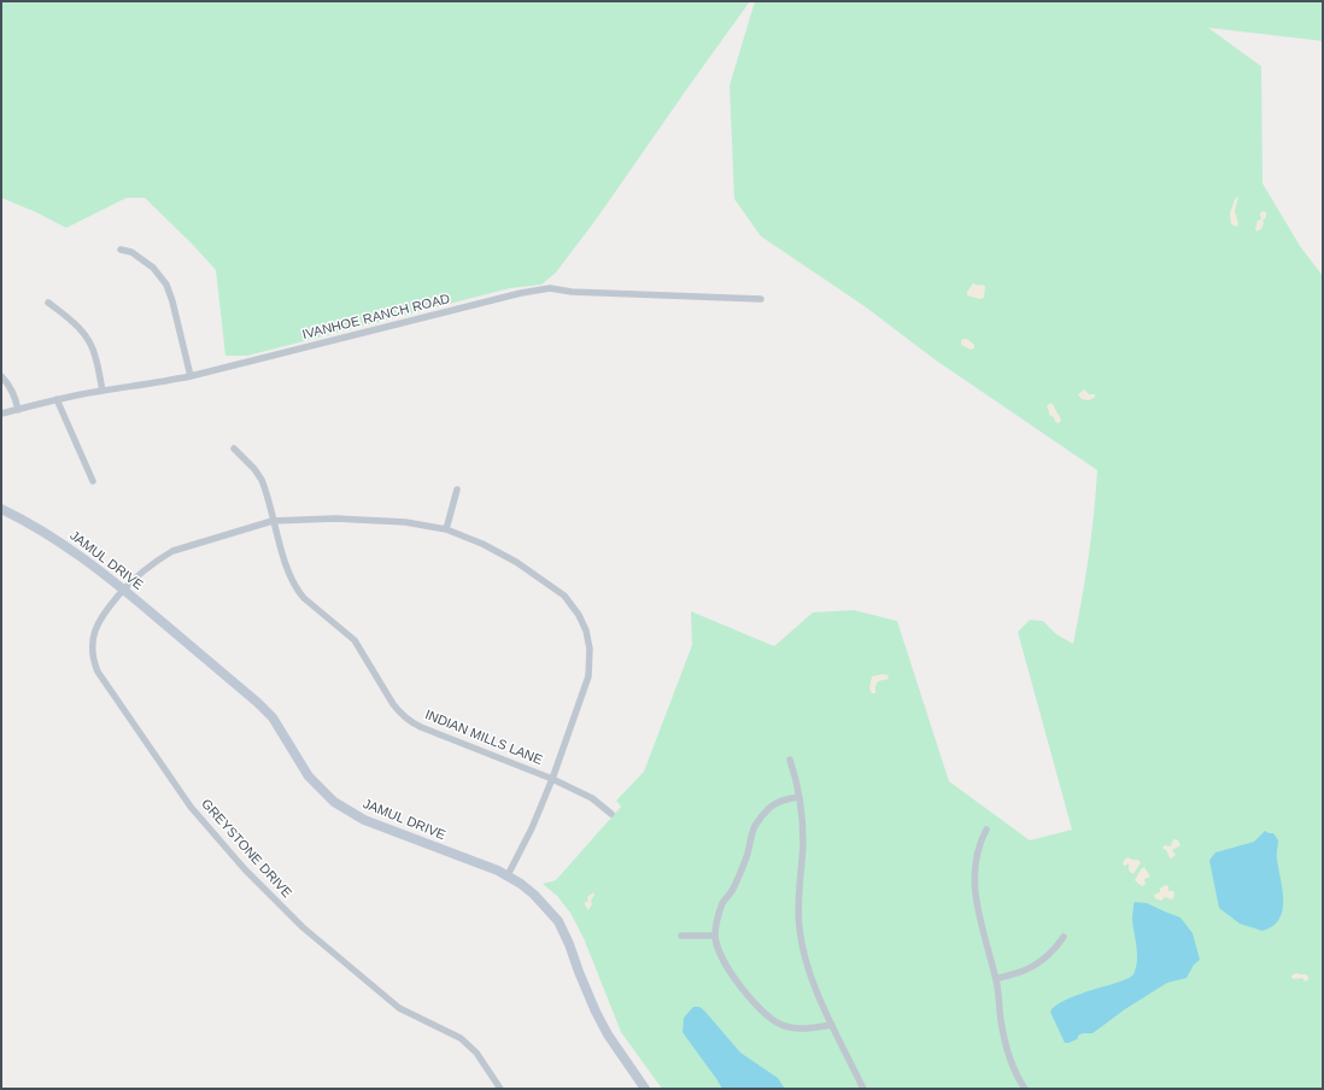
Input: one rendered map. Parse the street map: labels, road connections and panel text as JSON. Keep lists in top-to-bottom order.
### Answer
{
  "streets": {
    "street": [
      "IVANHOE RANCH ROAD",
      "JAMUL DRIVE",
      "INDIAN MILLS LANE",
      "GREYSTONE DRIVE"
    ]
  },
  "crossings": [
    ["JAMUL DRIVE", "GREYSTONE DRIVE"],
    ["INDIAN MILLS LANE", "GREYSTONE DRIVE"]
  ]
}
